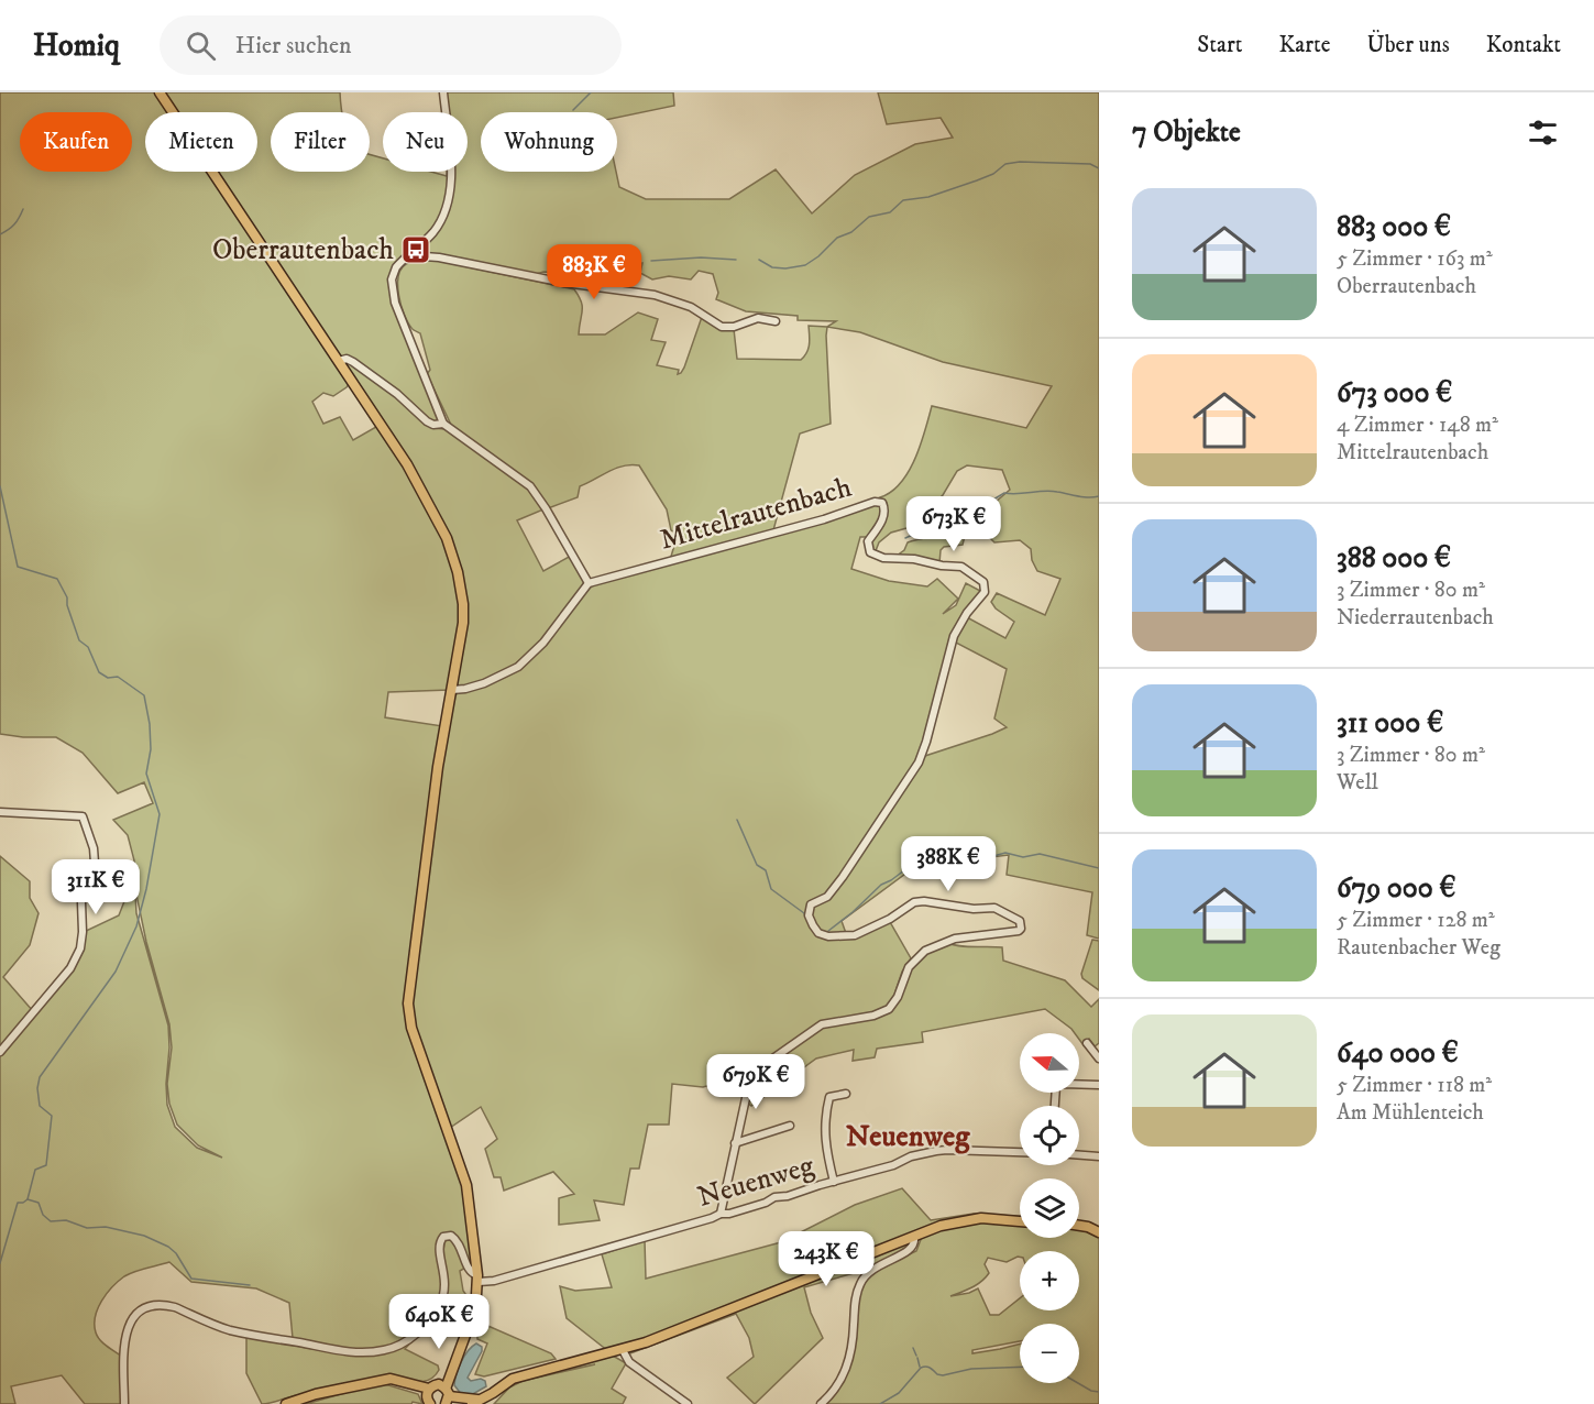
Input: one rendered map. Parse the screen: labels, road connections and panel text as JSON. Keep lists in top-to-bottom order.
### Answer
{
  "streets": {
    "street": ["Mittelrautenbach", "Neuenweg"]
  },
  "districts": ["Neuenweg"],
  "places": {
    "bus stop": ["Oberrautenbach"]
  },
  "north": "left",
  "page": {
    "header": "Homiq",
    "search": "Hier suchen",
    "nav": [
      "Start",
      "Karte",
      "Über uns",
      "Kontakt"
    ],
    "heading": "7 Objekte",
    "chip": [
      "Kaufen",
      "Mieten",
      "Filter",
      "Neu",
      "Wohnung"
    ],
    "list": [
      {
        "name": "883 000 €",
        "note": "5 Zimmer · 163 m² · Oberrautenbach"
      },
      {
        "name": "673 000 €",
        "note": "4 Zimmer · 148 m² · Mittelrautenbach"
      },
      {
        "name": "388 000 €",
        "note": "3 Zimmer · 80 m² · Niederrautenbach"
      },
      {
        "name": "311 000 €",
        "note": "3 Zimmer · 80 m² · Well"
      },
      {
        "name": "679 000 €",
        "note": "5 Zimmer · 128 m² · Rautenbacher Weg"
      },
      {
        "name": "640 000 €",
        "note": "5 Zimmer · 118 m² · Am Mühlenteich"
      }
    ],
    "price": [
      "883K €",
      "673K €",
      "388K €",
      "311K €",
      "679K €",
      "243K €",
      "640K €"
    ],
    "map_buttons": ["+", "−"]
  }
}
